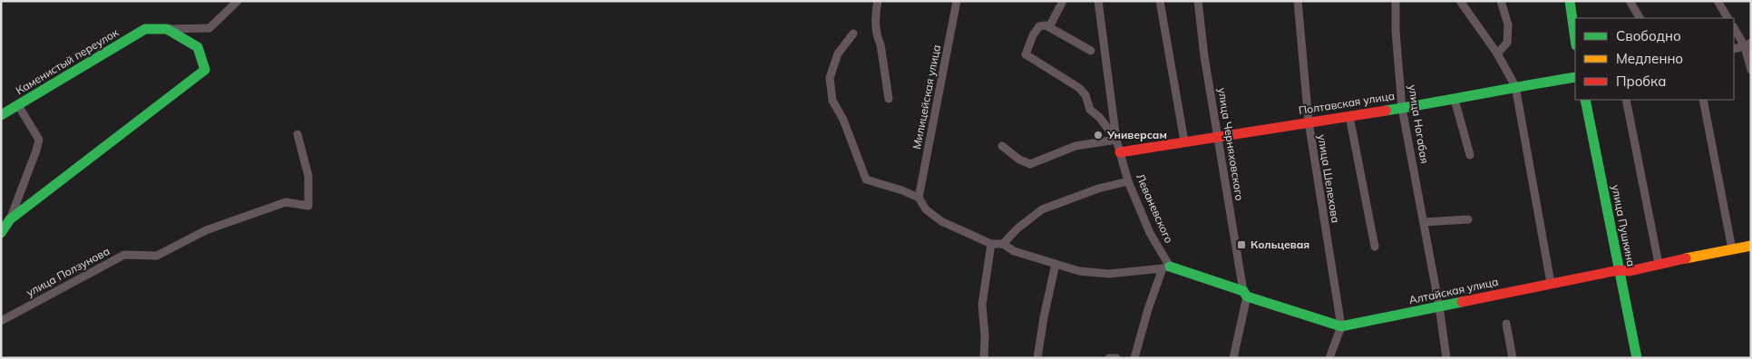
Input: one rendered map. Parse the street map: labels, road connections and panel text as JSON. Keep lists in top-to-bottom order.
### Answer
{
  "streets": {
    "street": [
      "Каменистый переулок",
      "Милицейская улица",
      "Полтавская улица",
      "улица Ногабая",
      "улица Черняховского",
      "улица Шелехова",
      "Леваневского",
      "улица Пушкина",
      "улица Ползунова",
      "Алтайская улица"
    ]
  },
  "crossings": [
    ["Полтавская улица", "улица Ногабая"],
    ["Полтавская улица", "улица Черняховского"],
    ["Полтавская улица", "улица Шелехова"],
    ["Полтавская улица", "Леваневского"],
    ["улица Ногабая", "Алтайская улица"],
    ["улица Черняховского", "Алтайская улица"],
    ["улица Шелехова", "Алтайская улица"],
    ["Леваневского", "Алтайская улица"],
    ["улица Пушкина", "Алтайская улица"]
  ],
  "places": {
    "other": ["Универсам"],
    "transit": ["Кольцевая"]
  },
  "legend": ["Свободно", "Медленно", "Пробка"]
}
